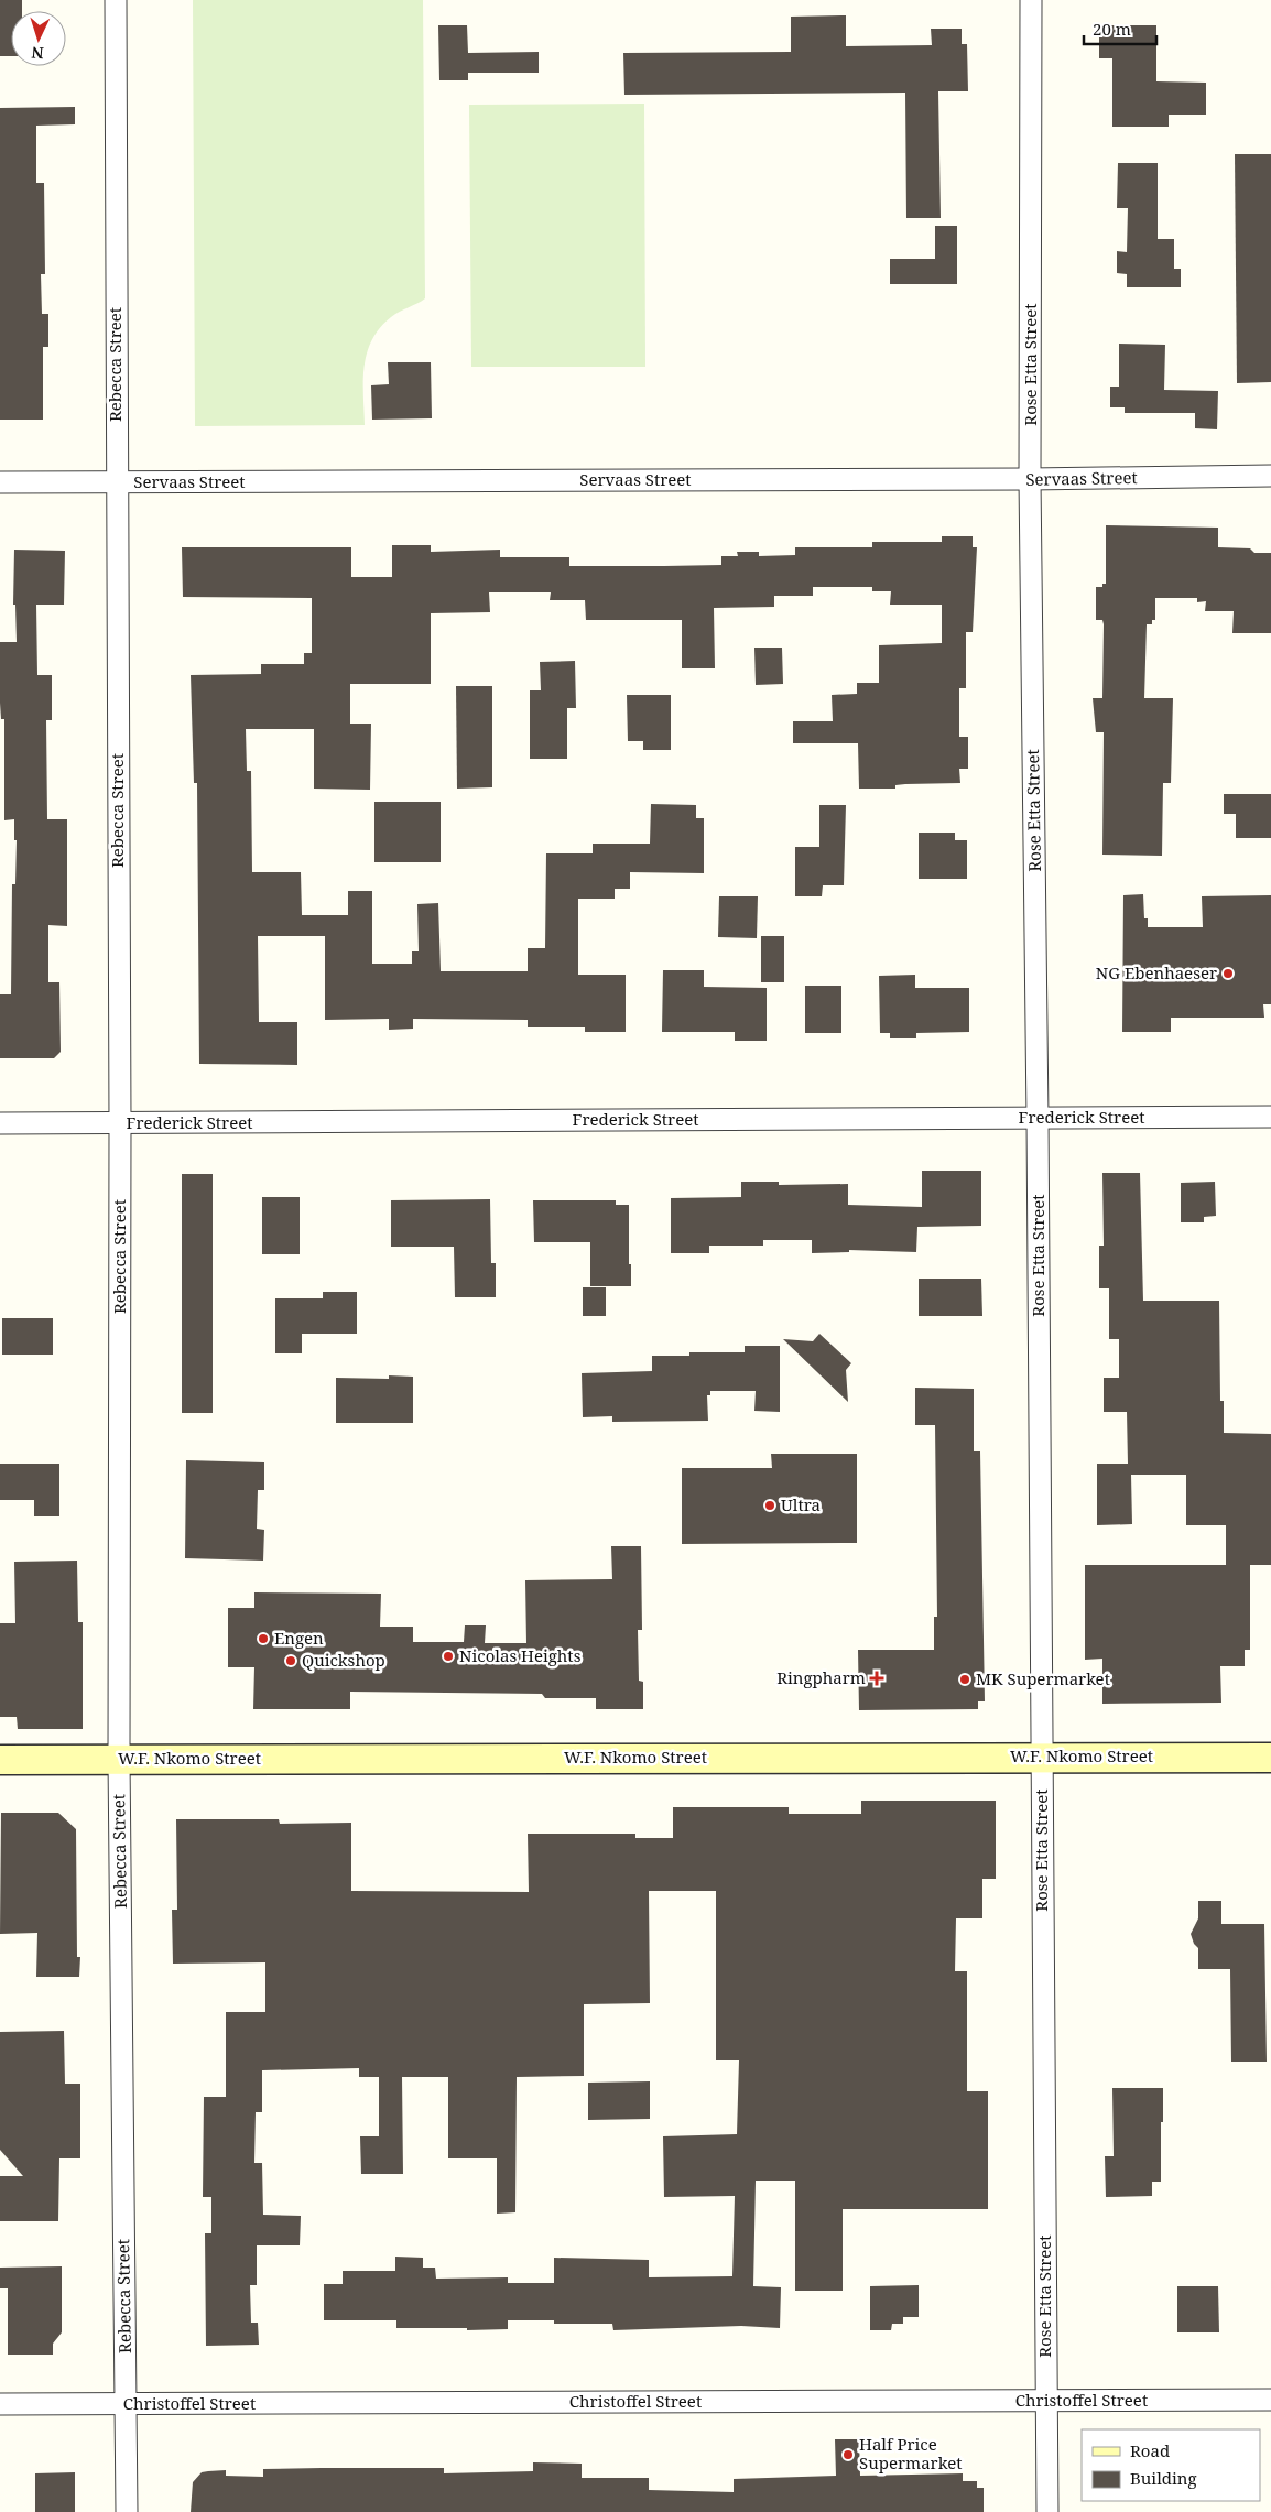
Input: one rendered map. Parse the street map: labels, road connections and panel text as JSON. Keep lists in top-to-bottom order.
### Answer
{
  "streets": {
    "main road": ["W.F. Nkomo Street"],
    "street": [
      "Rebecca Street",
      "Rose Etta Street",
      "Servaas Street",
      "Frederick Street",
      "Christoffel Street"
    ]
  },
  "crossings": [
    ["Rebecca Street", "Servaas Street"],
    ["Rebecca Street", "Frederick Street"],
    ["Rebecca Street", "W.F. Nkomo Street"],
    ["Rebecca Street", "Christoffel Street"],
    ["Rose Etta Street", "Servaas Street"],
    ["Rose Etta Street", "Frederick Street"],
    ["Rose Etta Street", "W.F. Nkomo Street"],
    ["Rose Etta Street", "Christoffel Street"]
  ],
  "places": {
    "other": [
      "NG Ebenhaeser",
      "Ultra",
      "Engen",
      "Nicolas Heights",
      "Quickshop",
      "MK Supermarket",
      "Half Price Supermarket"
    ],
    "health": ["Ringpharm"]
  },
  "legend": ["Road", "Building"],
  "scale_bar": "20 m",
  "north": "bottom"
}
